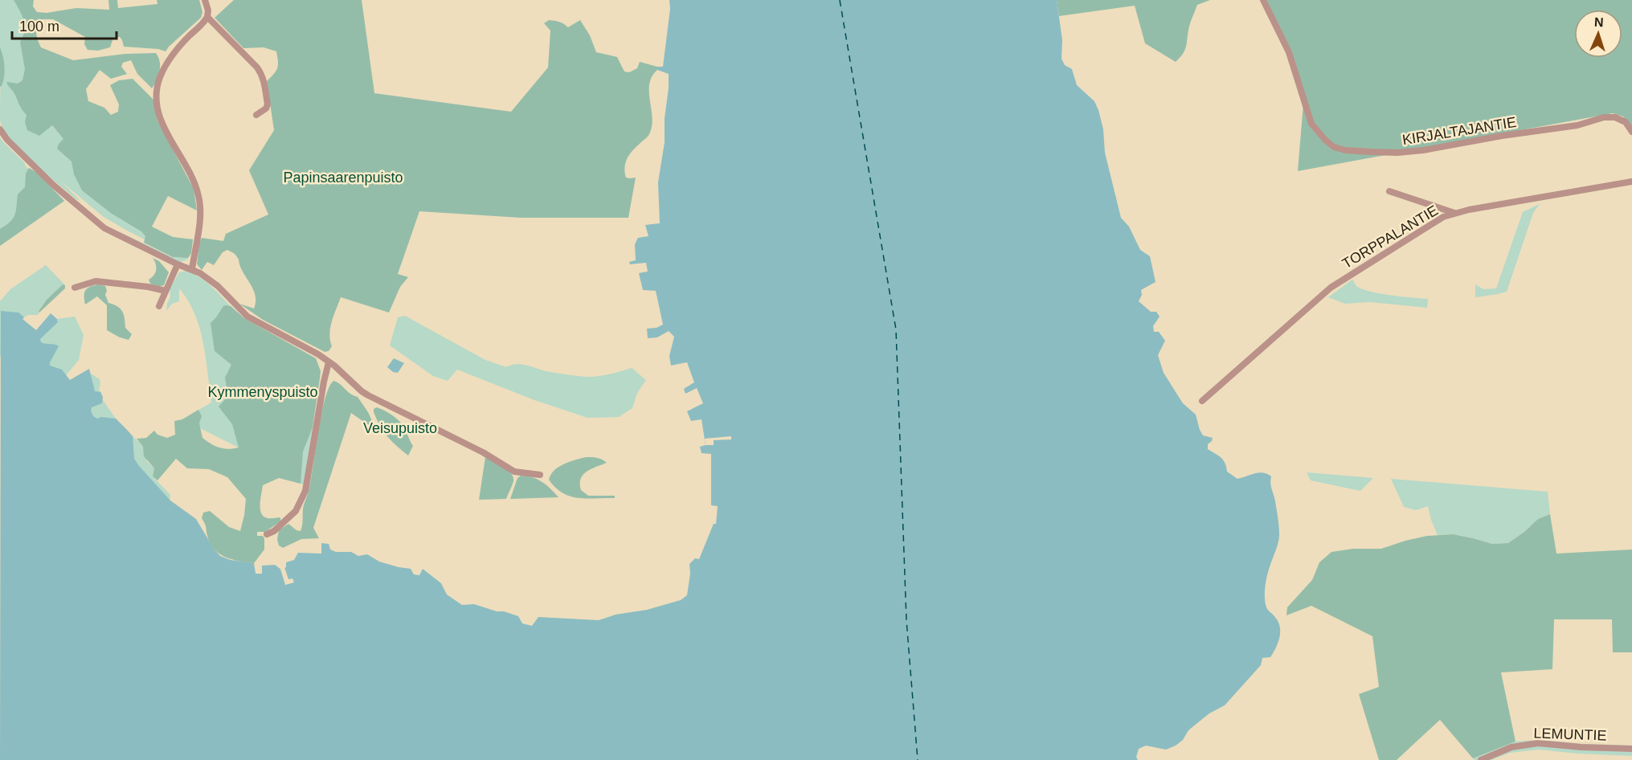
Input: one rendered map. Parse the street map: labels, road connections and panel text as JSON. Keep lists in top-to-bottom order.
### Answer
{
  "streets": {
    "street": ["KIRJALTAJANTIE", "TORPPALANTIE", "LEMUNTIE"]
  },
  "parks": ["Papinsaarenpuisto", "Kymmenyspuisto", "Veisupuisto"],
  "scale_bar": "100 m",
  "north": "top"
}
